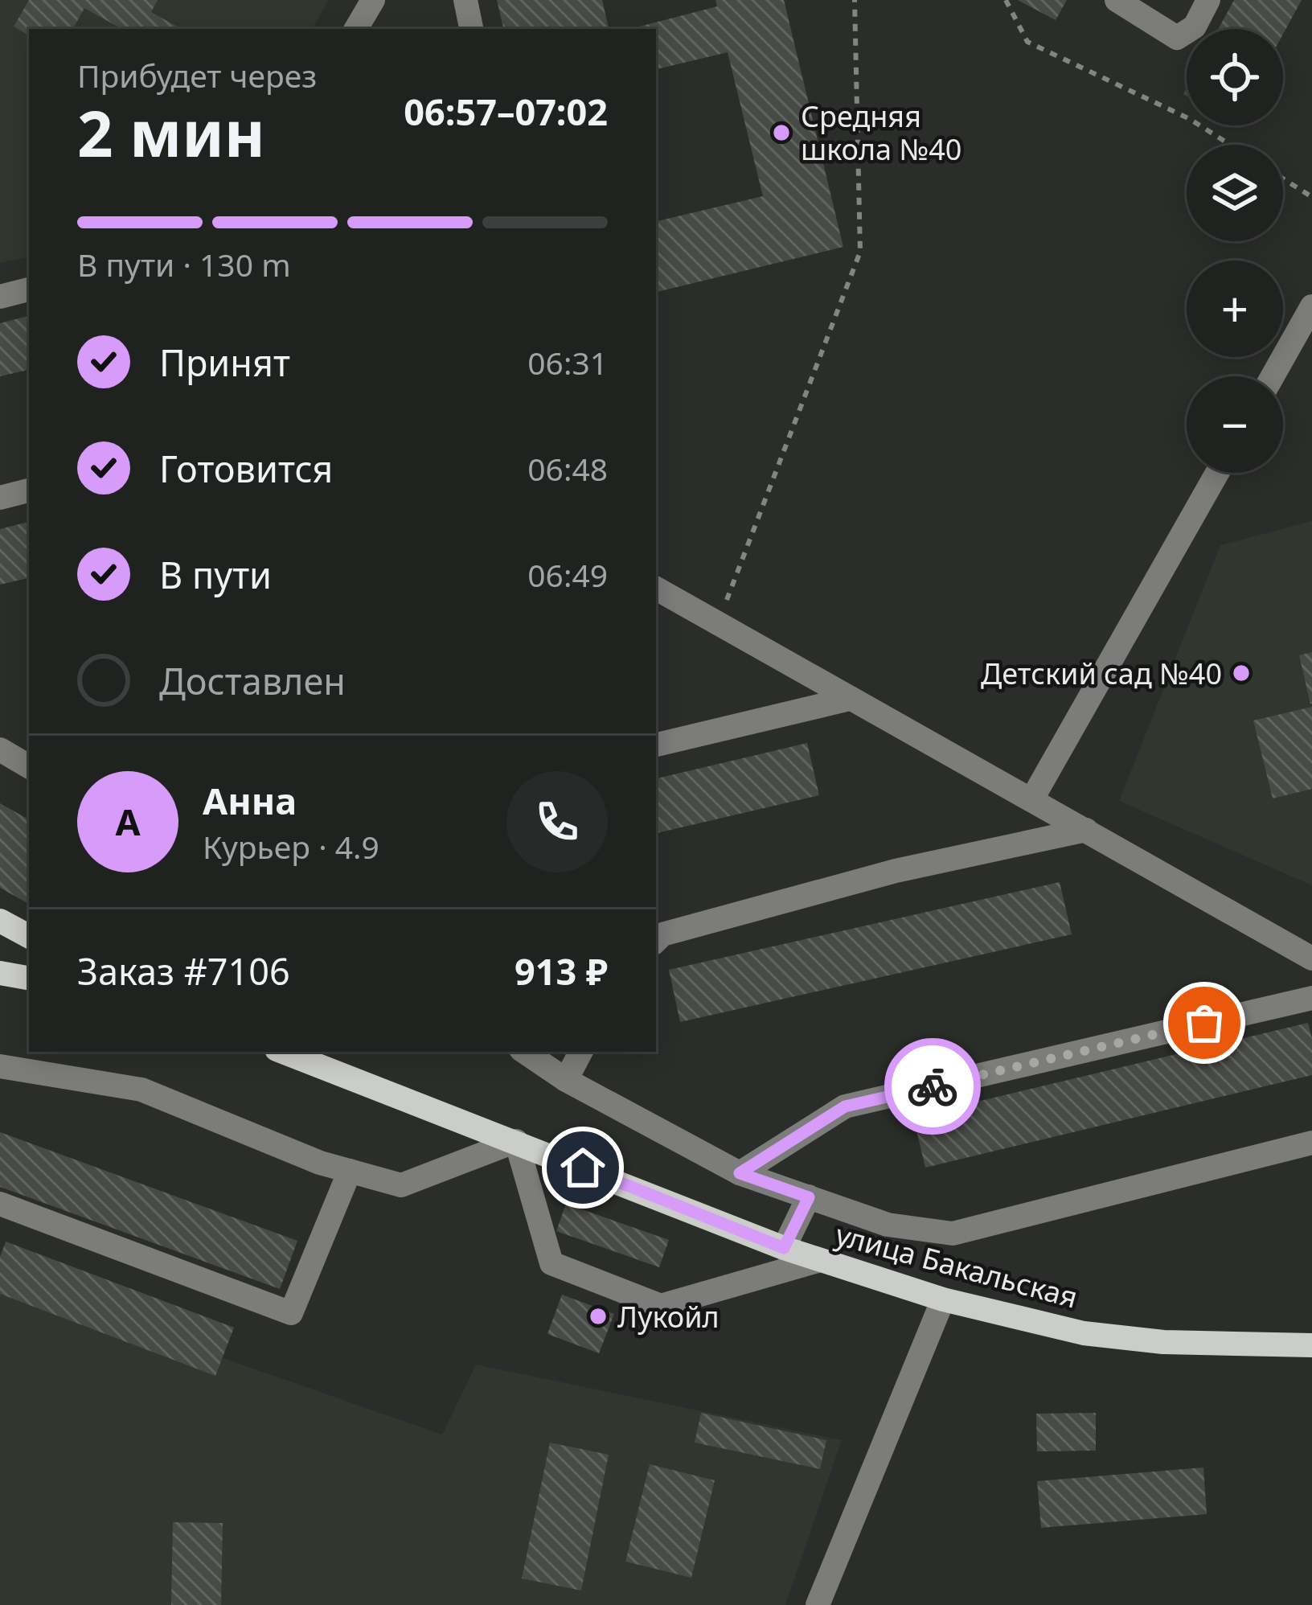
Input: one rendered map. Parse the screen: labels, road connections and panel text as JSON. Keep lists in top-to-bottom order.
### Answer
{
  "streets": {
    "main road": ["улица Бакальская"]
  },
  "places": ["Средняя школа №40", "Детский сад №40", "Лукойл"],
  "page": {
    "map_buttons": ["+", "−"],
    "heading": ["2 мин", "Прибудет через", "06:57–07:02"],
    "panel": [
      "Анна",
      "Курьер · 4.9",
      "Заказ #7106",
      "913 ₽"
    ],
    "bar": "В пути · 130 m",
    "list": [
      ["Принят", "06:31"],
      ["Готовится", "06:48"],
      ["В пути", "06:49"],
      "Доставлен"
    ],
    "round": "А"
  }
}
